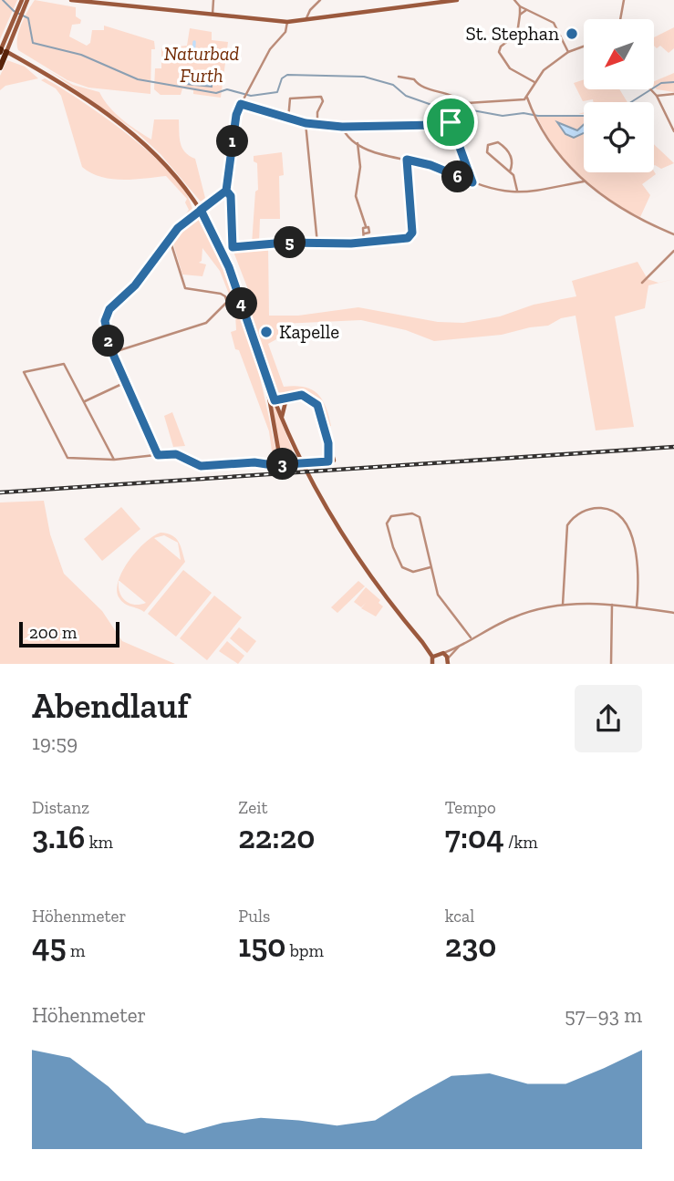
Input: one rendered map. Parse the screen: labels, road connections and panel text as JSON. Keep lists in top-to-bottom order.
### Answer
{
  "parks": ["Naturbad Furth"],
  "places": ["St. Stephan", "Kapelle"],
  "scale_bar": "200 m",
  "north": "bottom left",
  "page": {
    "pins": [
      "1",
      "6",
      "5",
      "4",
      "2",
      "3"
    ],
    "scale": "200 m",
    "heading": ["Abendlauf", "19:59"],
    "stats": [
      ["Distanz", "3.16 km"],
      ["Zeit", "22:20"],
      ["Tempo", "7:04 /km"],
      ["Höhenmeter", "45 m"],
      ["Puls", "150 bpm"],
      ["kcal", "230"]
    ],
    "chart": ["Höhenmeter", "57–93 m"]
  }
}
